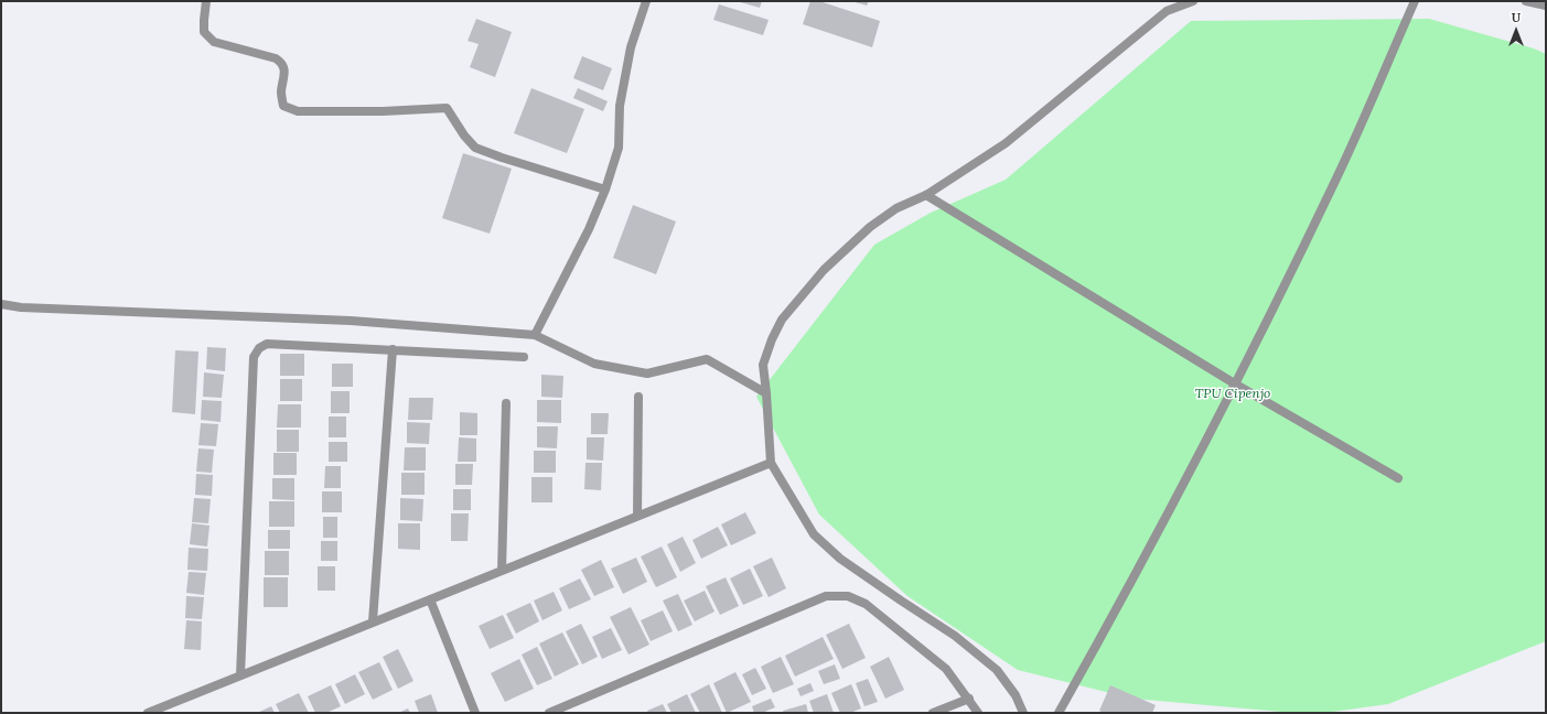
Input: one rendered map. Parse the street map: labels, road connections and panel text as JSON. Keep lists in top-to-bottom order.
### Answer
{
  "parks": ["TPU Cipenjo"],
  "north": "top"
}
